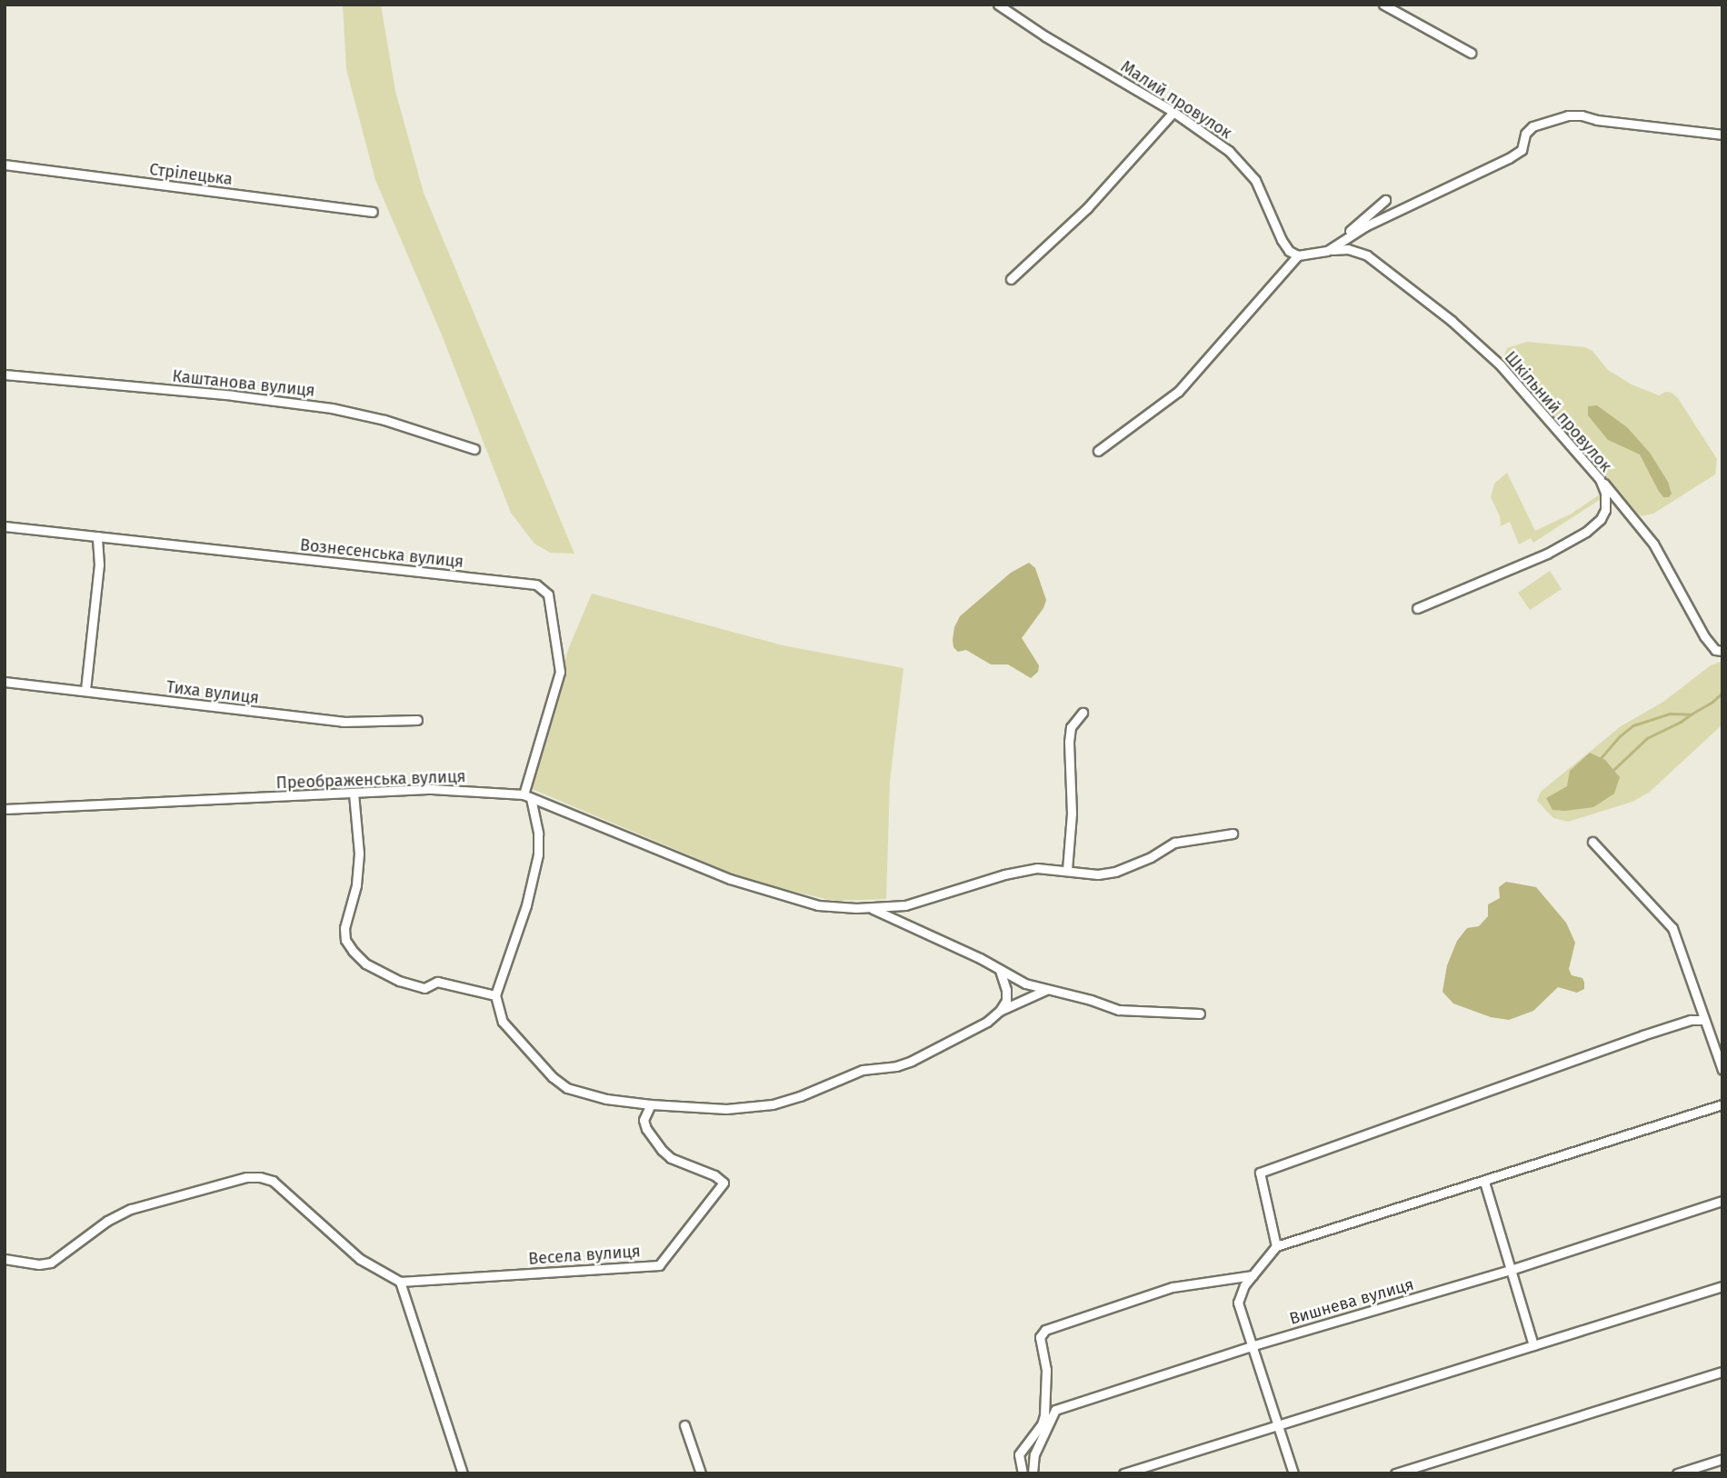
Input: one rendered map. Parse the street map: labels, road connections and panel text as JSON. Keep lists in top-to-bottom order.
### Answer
{
  "streets": {
    "street": [
      "Малий провулок",
      "Стрілецька",
      "Каштанова вулиця",
      "Шкільний провулок",
      "Вознесенська вулиця",
      "Тиха вулиця",
      "Преображенська вулиця",
      "Весела вулиця",
      "Вишнева вулиця"
    ]
  },
  "crossings": [
    ["Малий провулок", "Шкільний провулок"],
    ["Вознесенська вулиця", "Преображенська вулиця"]
  ]
}
